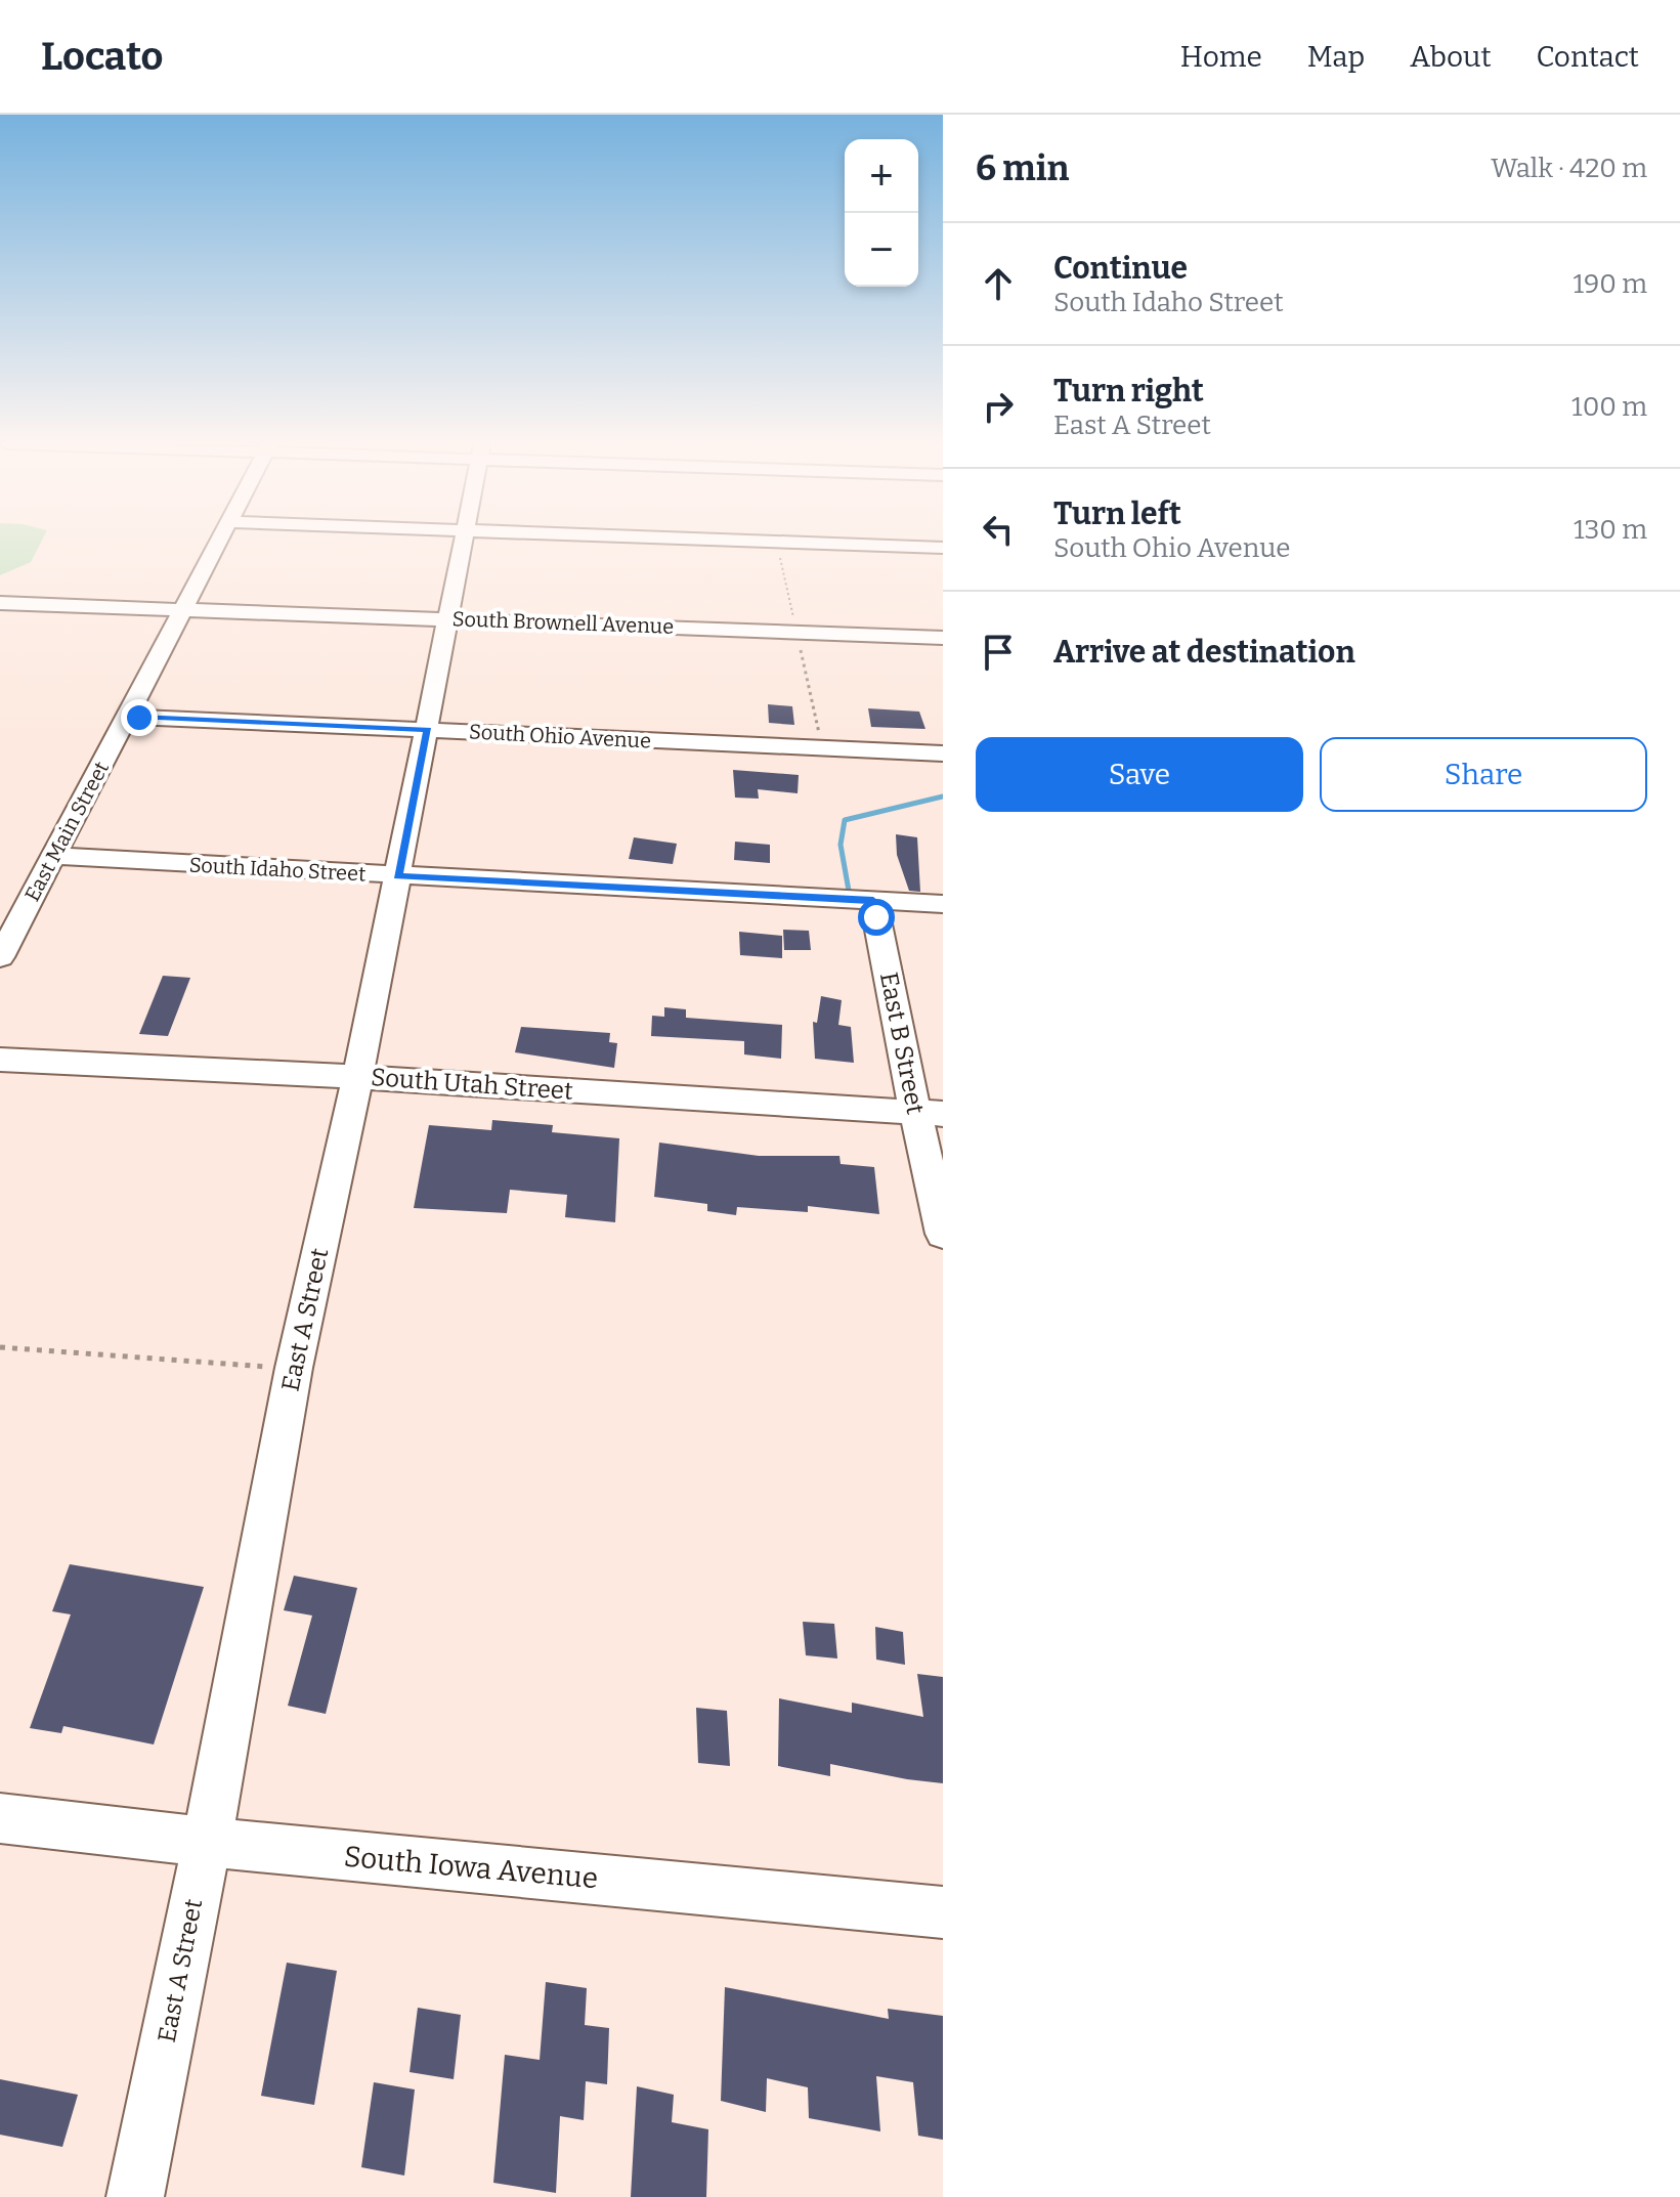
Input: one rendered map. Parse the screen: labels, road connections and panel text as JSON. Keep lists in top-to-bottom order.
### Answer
{
  "streets": {
    "street": [
      "South Brownell Avenue",
      "South Ohio Avenue",
      "East Main Street",
      "South Idaho Street",
      "East B Street",
      "South Utah Street",
      "East A Street",
      "South Iowa Avenue"
    ]
  },
  "crossings": [
    ["South Brownell Avenue", "East Main Street"],
    ["South Brownell Avenue", "East A Street"],
    ["South Ohio Avenue", "East Main Street"],
    ["South Ohio Avenue", "East A Street"],
    ["East Main Street", "South Idaho Street"],
    ["South Idaho Street", "East B Street"],
    ["South Idaho Street", "East A Street"],
    ["East B Street", "South Utah Street"],
    ["South Utah Street", "East A Street"],
    ["East A Street", "South Iowa Avenue"]
  ],
  "page": {
    "header": "Locato",
    "nav": [
      "Home",
      "Map",
      "About",
      "Contact"
    ],
    "heading": ["6 min", "Walk · 420 m"],
    "map_buttons": ["+", "−"],
    "list": [
      ["Continue", "South Idaho Street", "190 m"],
      ["Turn right", "East A Street", "100 m"],
      ["Turn left", "South Ohio Avenue", "130 m"],
      "Arrive at destination"
    ],
    "buttons": ["Save", "Share"]
  }
}
